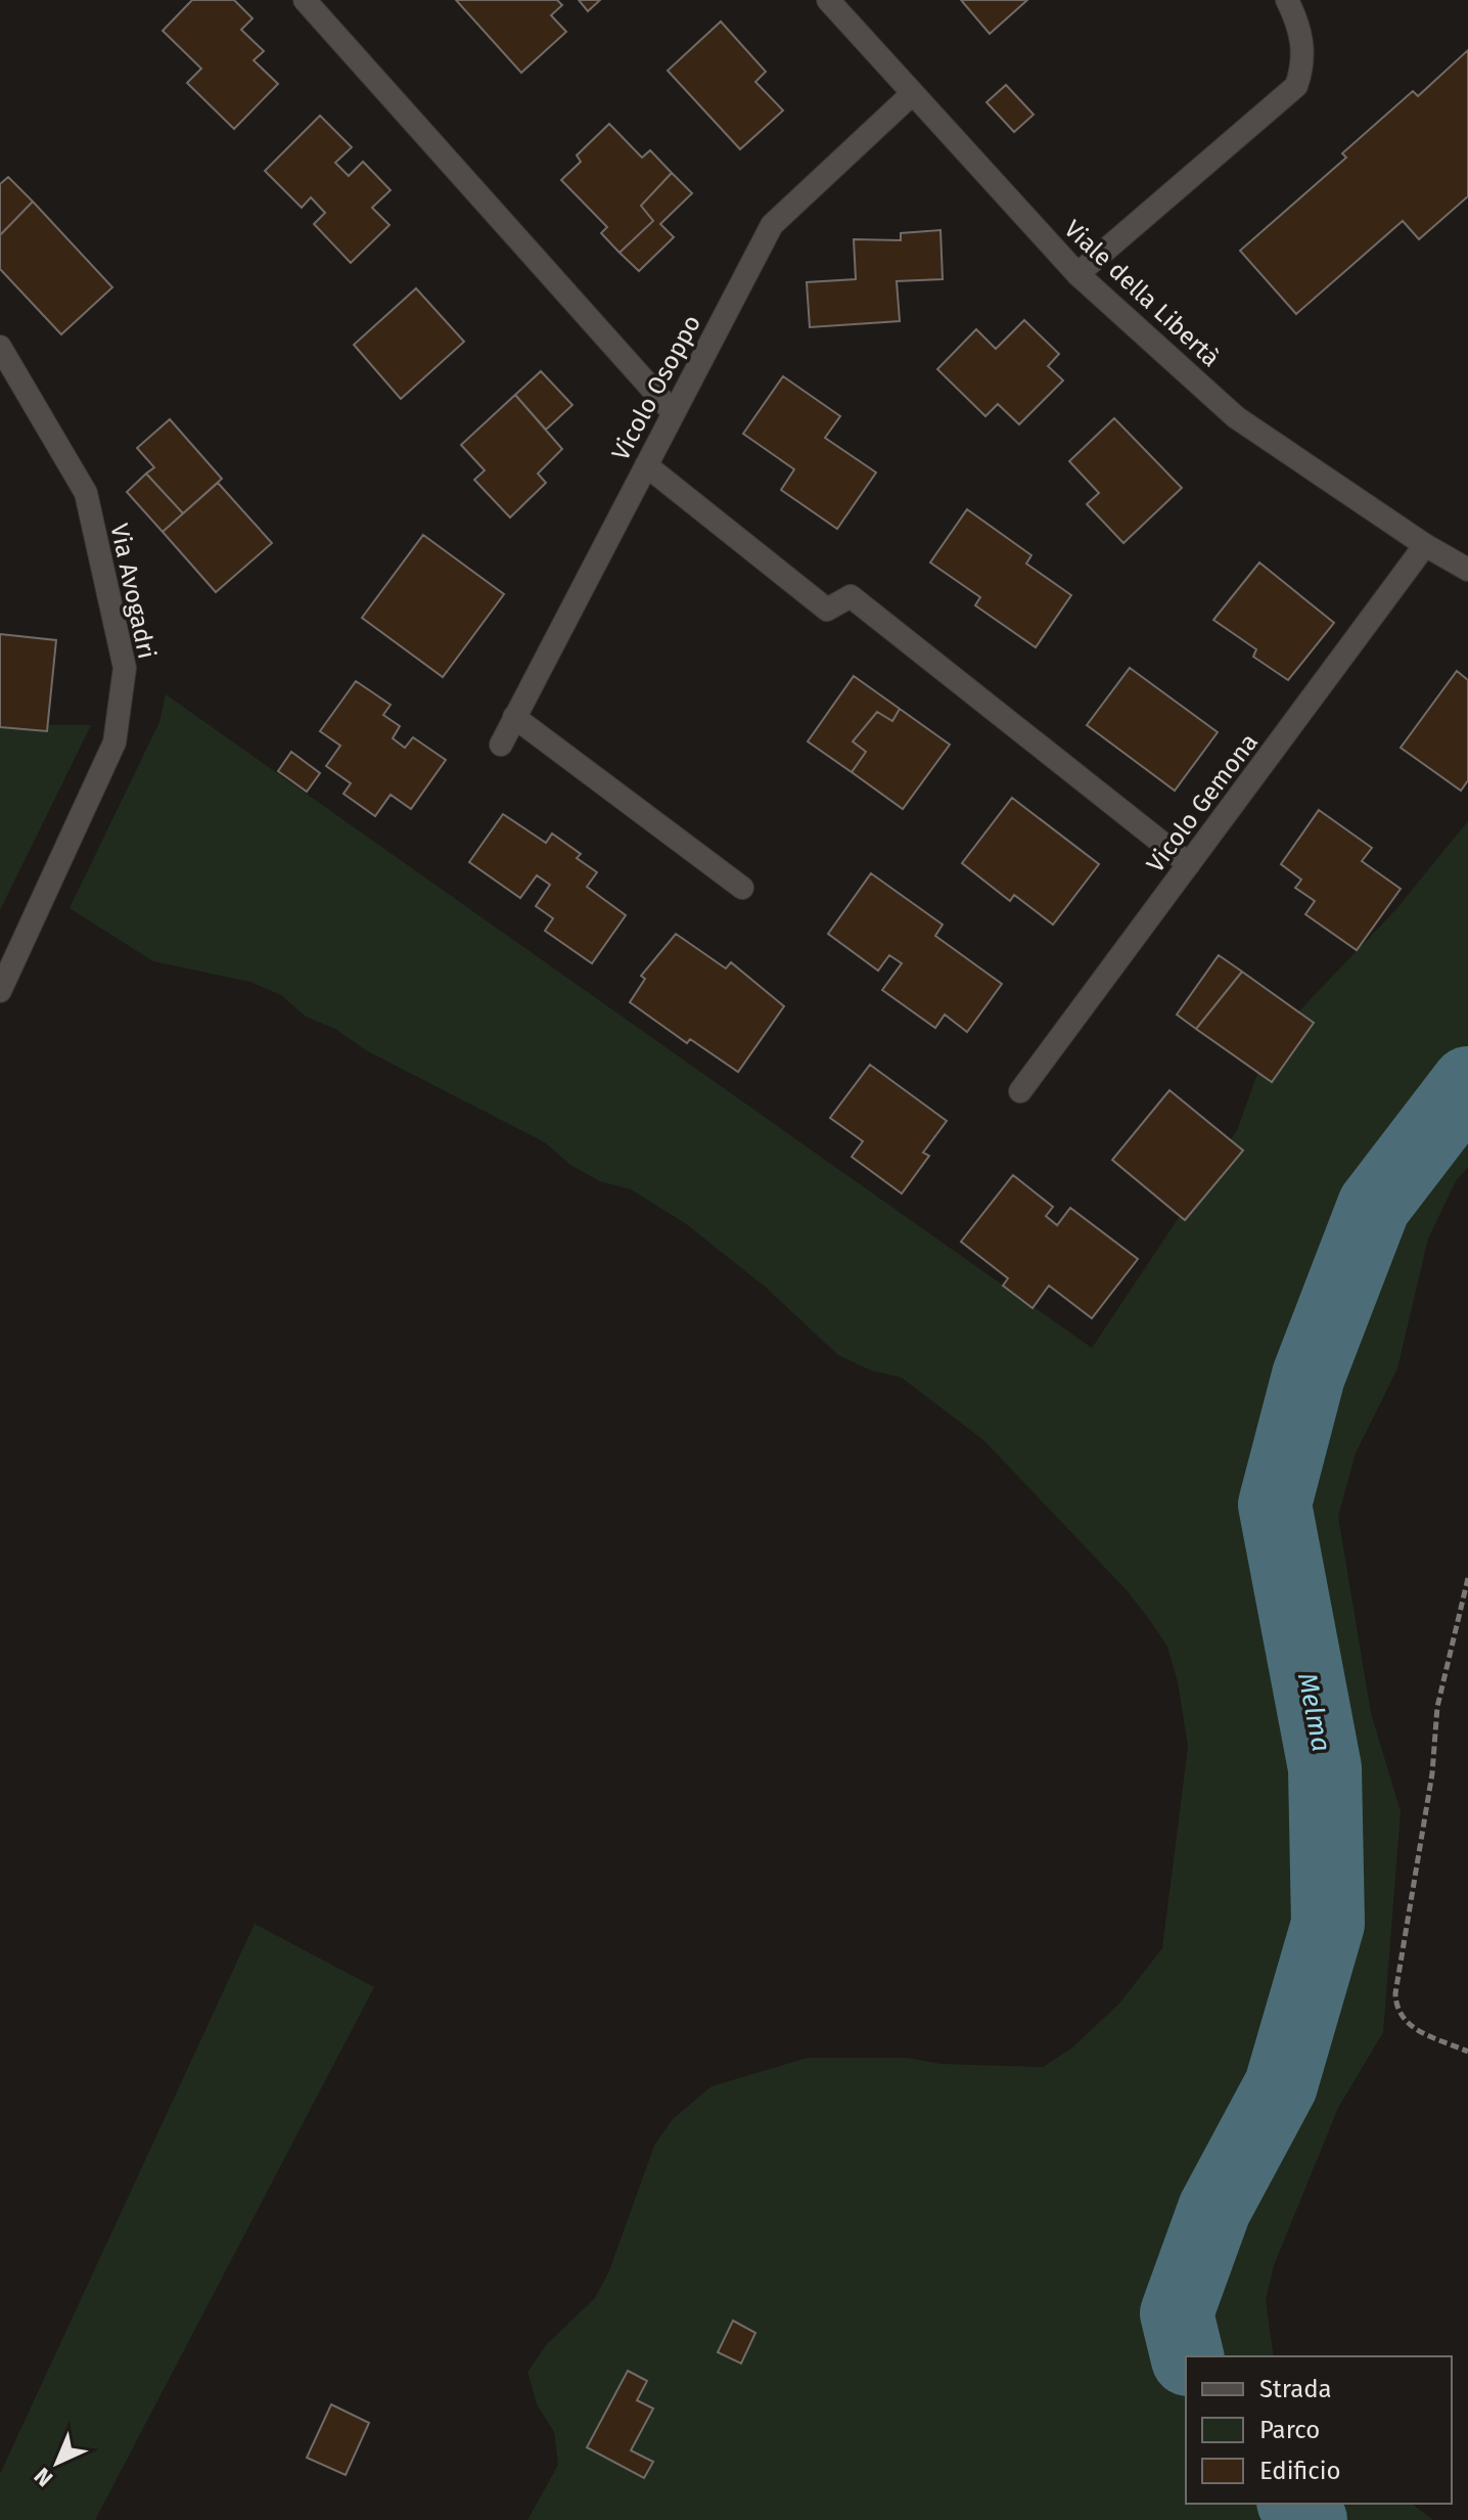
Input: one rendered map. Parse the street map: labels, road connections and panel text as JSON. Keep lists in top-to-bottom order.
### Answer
{
  "streets": {
    "street": [
      "Viale della Libertà",
      "Vicolo Osoppo",
      "Via Avogadri",
      "Vicolo Gemona"
    ]
  },
  "crossings": [
    ["Viale della Libertà", "Vicolo Osoppo"],
    ["Viale della Libertà", "Vicolo Gemona"]
  ],
  "water": ["Melma"],
  "legend": ["Strada", "Parco", "Edificio"],
  "north": "bottom left"
}
